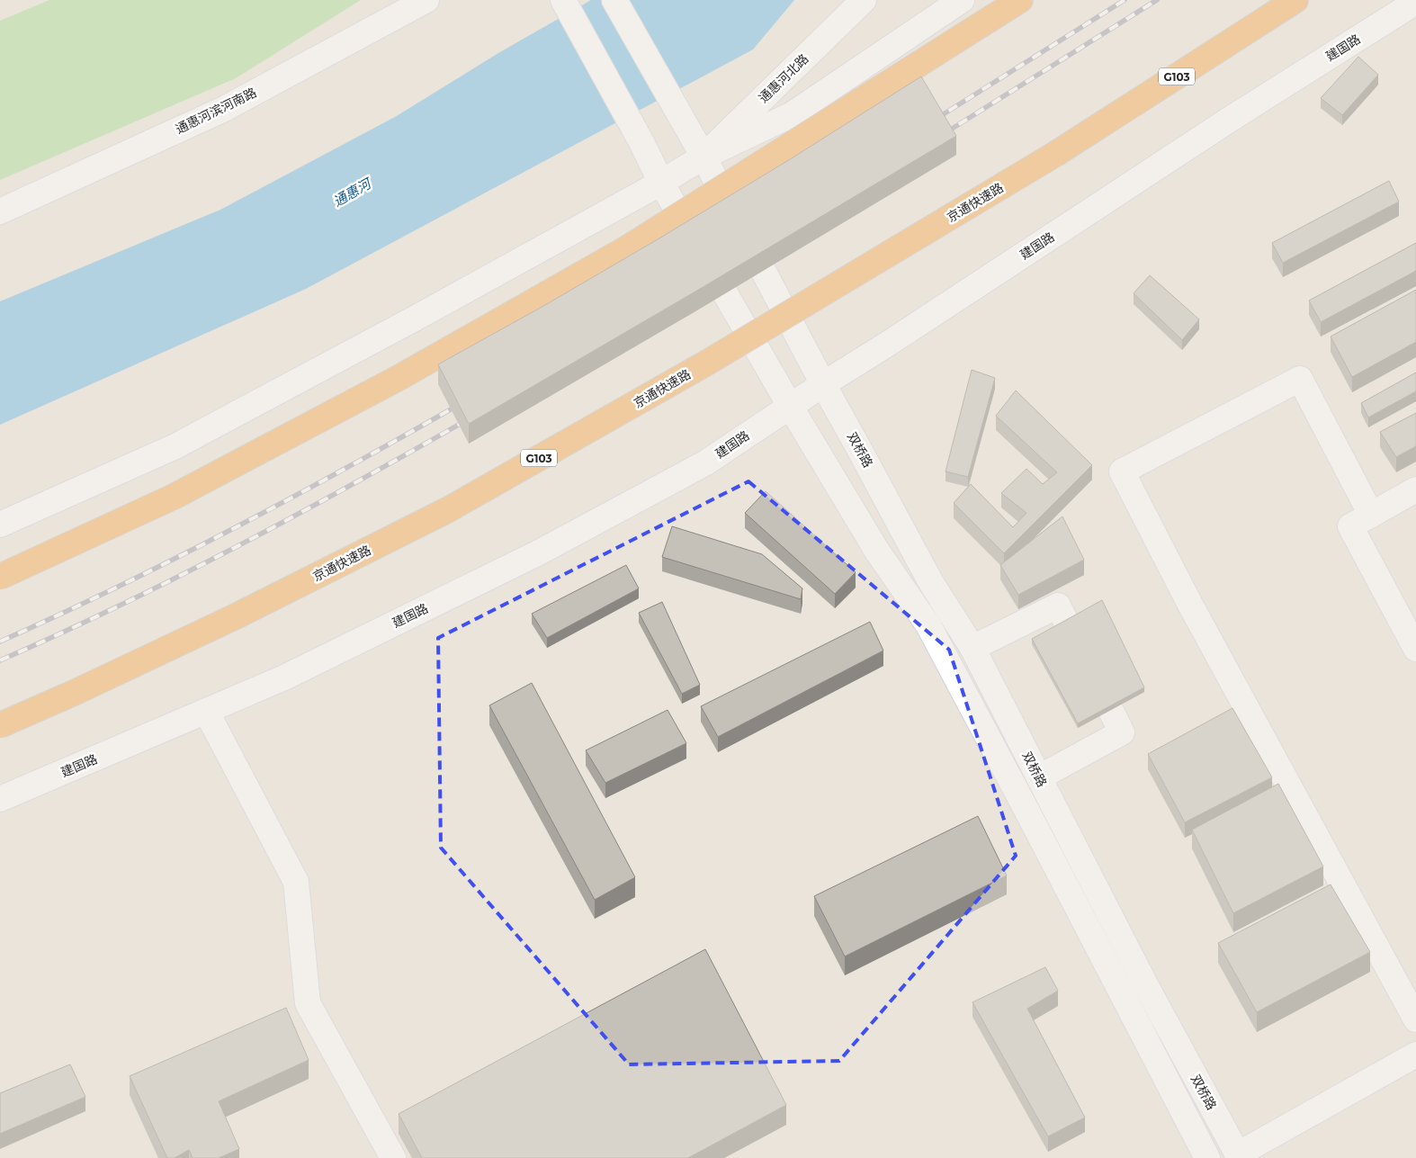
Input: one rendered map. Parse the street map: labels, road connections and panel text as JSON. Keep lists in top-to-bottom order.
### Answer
{
  "streets": {
    "highway": ["G103", "京通快速路"],
    "main road": [
      "建国路",
      "通惠河北路",
      "通惠河滨河南路",
      "双桥路"
    ]
  },
  "crossings": [
    ["建国路", "双桥路"],
    ["通惠河北路", "双桥路"]
  ],
  "water": ["通惠河"]
}
